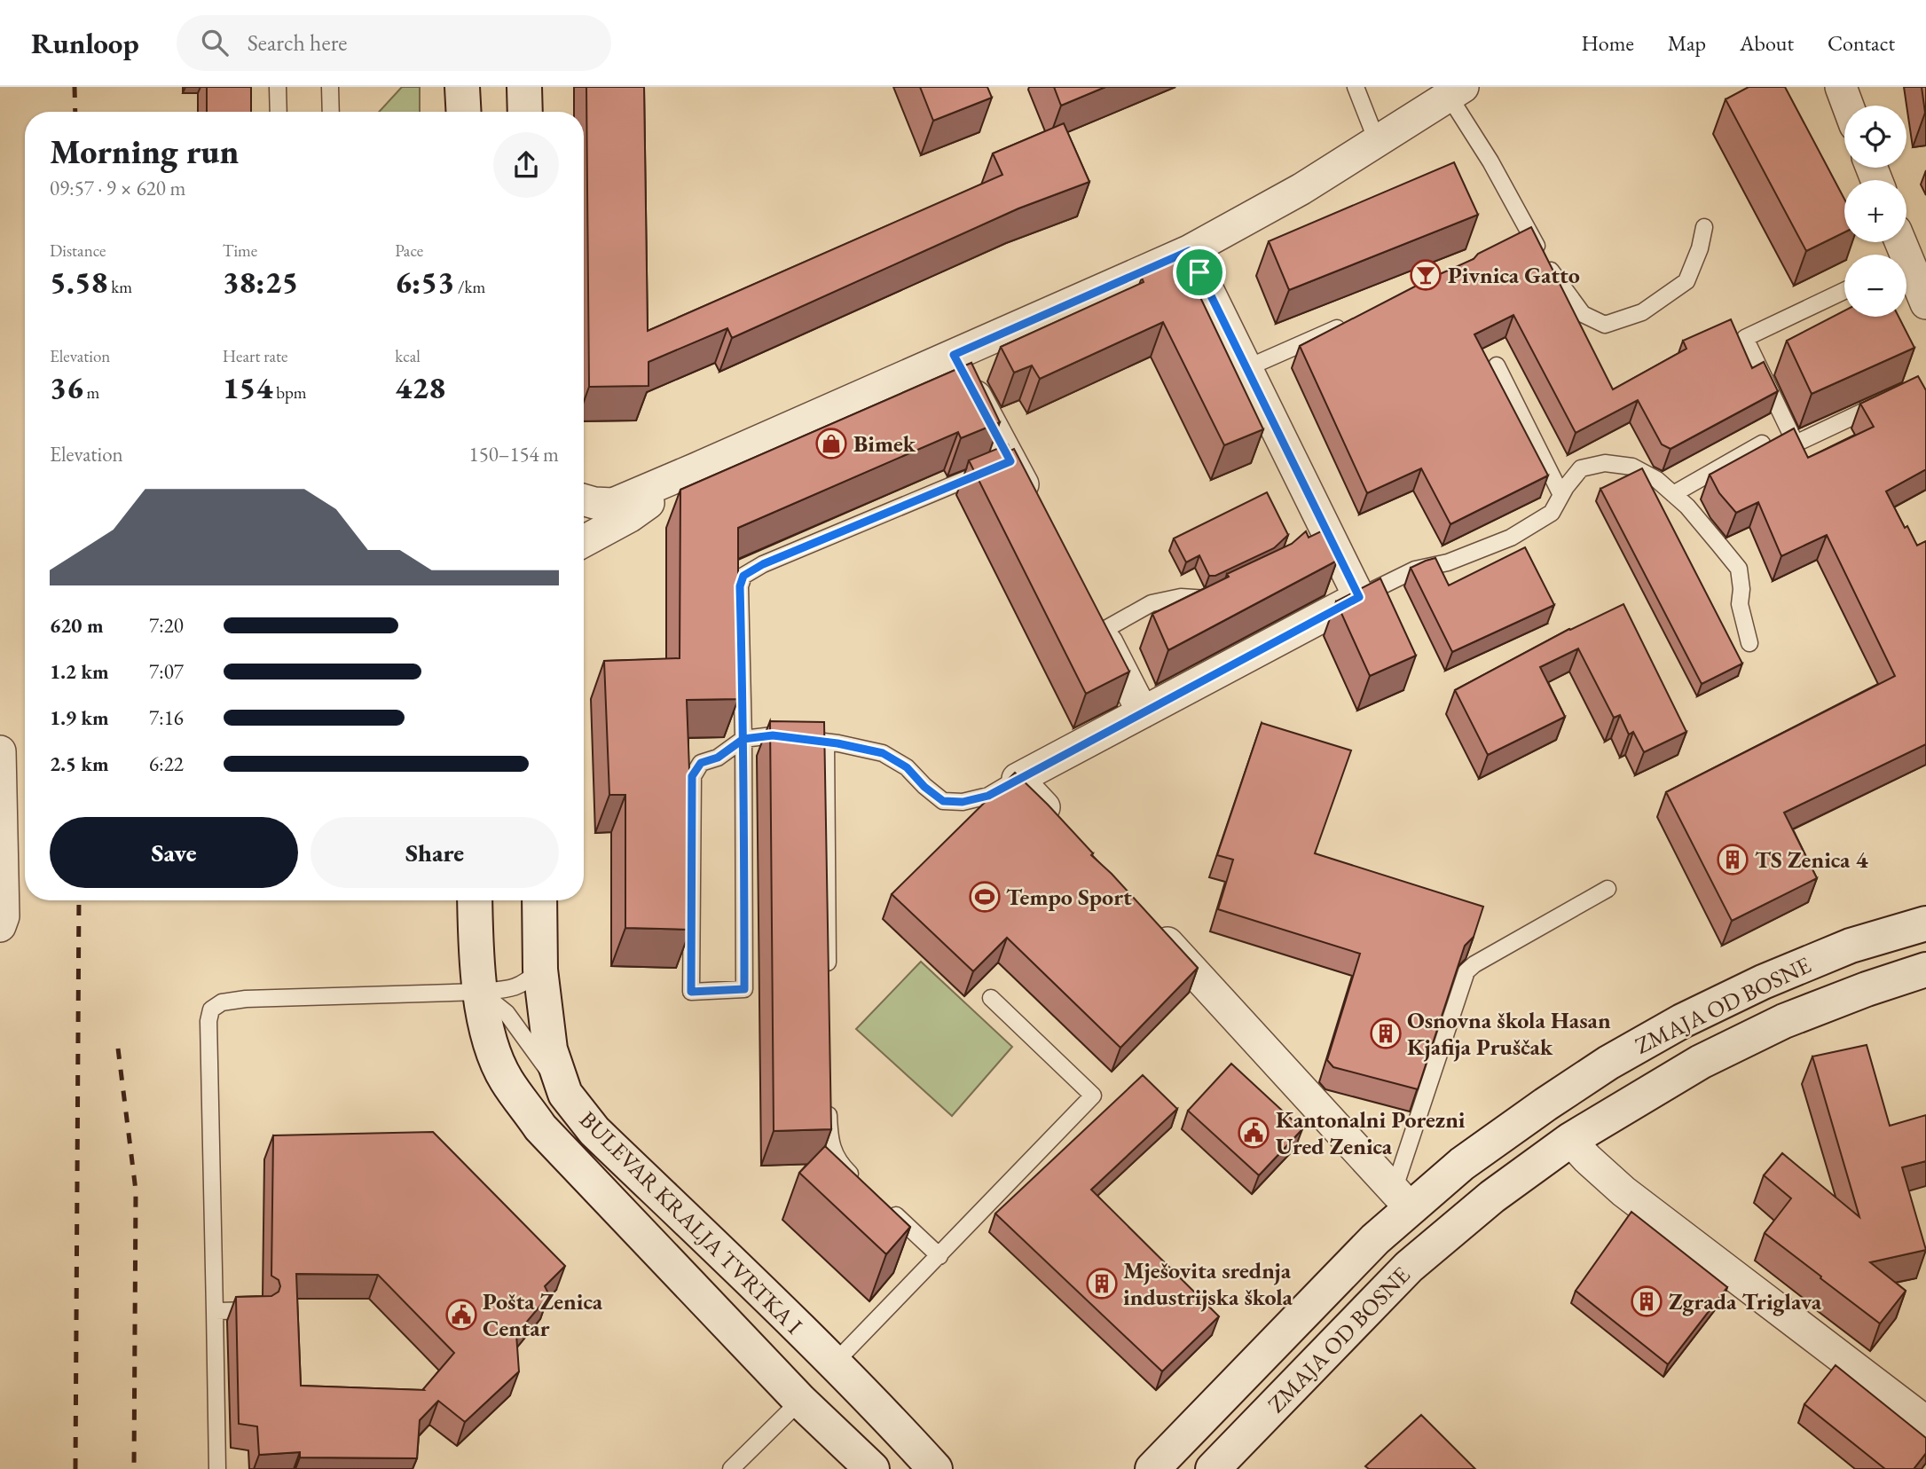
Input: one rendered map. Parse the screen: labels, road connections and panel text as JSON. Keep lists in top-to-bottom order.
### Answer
{
  "streets": {
    "main road": ["ZMAJA OD BOSNE", "BULEVAR KRALJA TVRTKA I"]
  },
  "places": {
    "bar": ["Pivnica Gatto"],
    "shop": ["Bimek"],
    "building": [
      "TS Zenica 4",
      "Osnovna škola Hasan Kjafija Pruščak",
      "Mješovita srednja industrijska škola",
      "Zgrada Triglava"
    ],
    "sports": ["Tempo Sport"],
    "public building": ["Kantonalni Porezni Ured Zenica", "Pošta Zenica Centar"]
  },
  "page": {
    "header": "Runloop",
    "search": "Search here",
    "nav": [
      "Home",
      "Map",
      "About",
      "Contact"
    ],
    "map_buttons": ["+", "−"],
    "heading": ["Morning run", "09:57 · 9 × 620 m"],
    "stats": [
      ["Distance", "5.58 km"],
      ["Time", "38:25"],
      ["Pace", "6:53 /km"],
      ["Elevation", "36 m"],
      ["Heart rate", "154 bpm"],
      ["kcal", "428"]
    ],
    "chart": ["Elevation", "150–154 m"],
    "list": [
      {
        "name": "620 m",
        "note": "7:20"
      },
      {
        "name": "1.2 km",
        "note": "7:07"
      },
      {
        "name": "1.9 km",
        "note": "7:16"
      },
      {
        "name": "2.5 km",
        "note": "6:22"
      }
    ],
    "buttons": ["Save", "Share"]
  }
}
